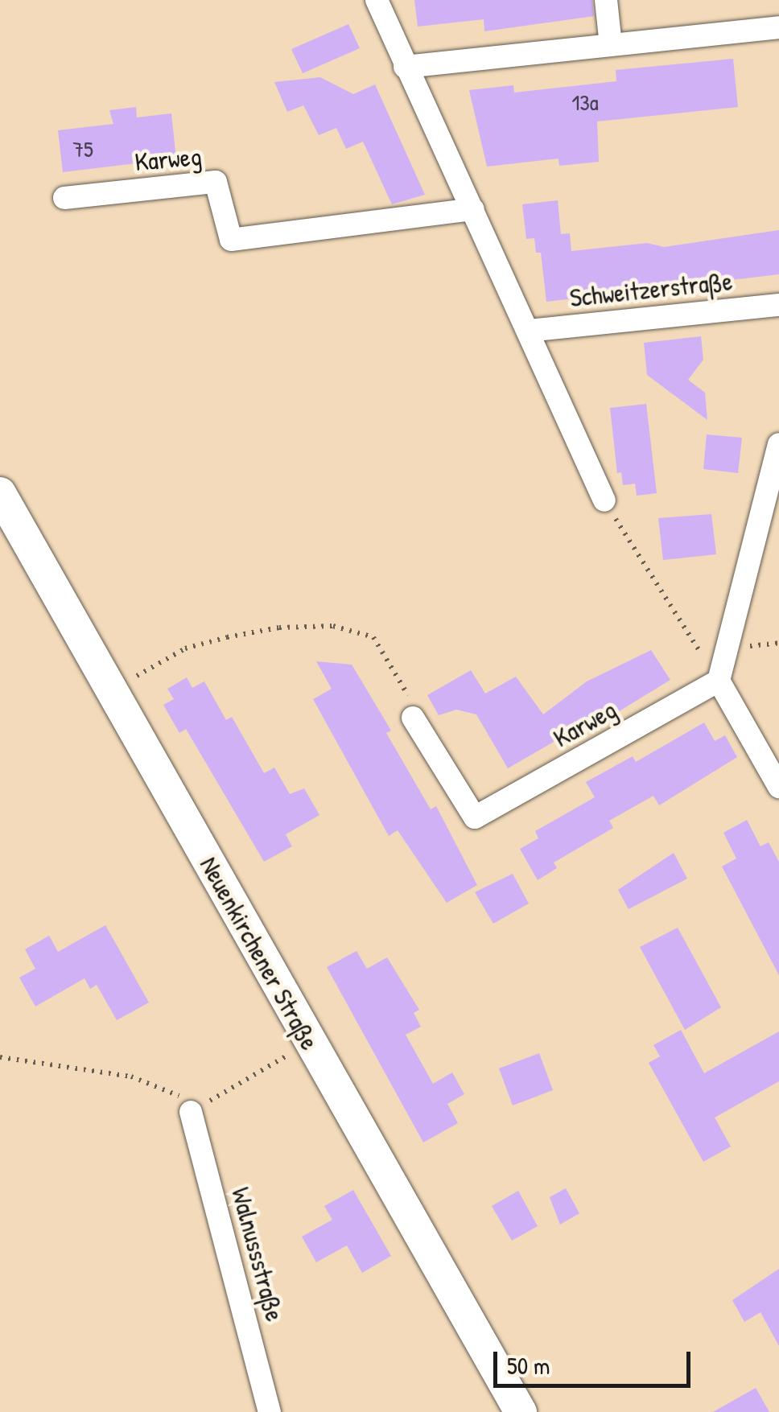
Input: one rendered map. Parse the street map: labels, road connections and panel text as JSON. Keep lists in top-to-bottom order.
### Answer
{
  "streets": {
    "street": [
      "Karweg",
      "Schweitzerstraße",
      "Neuenkirchener Straße",
      "Walnussstraße"
    ]
  },
  "house_numbers": ["13a", "75"],
  "scale_bar": "50 m"
}
